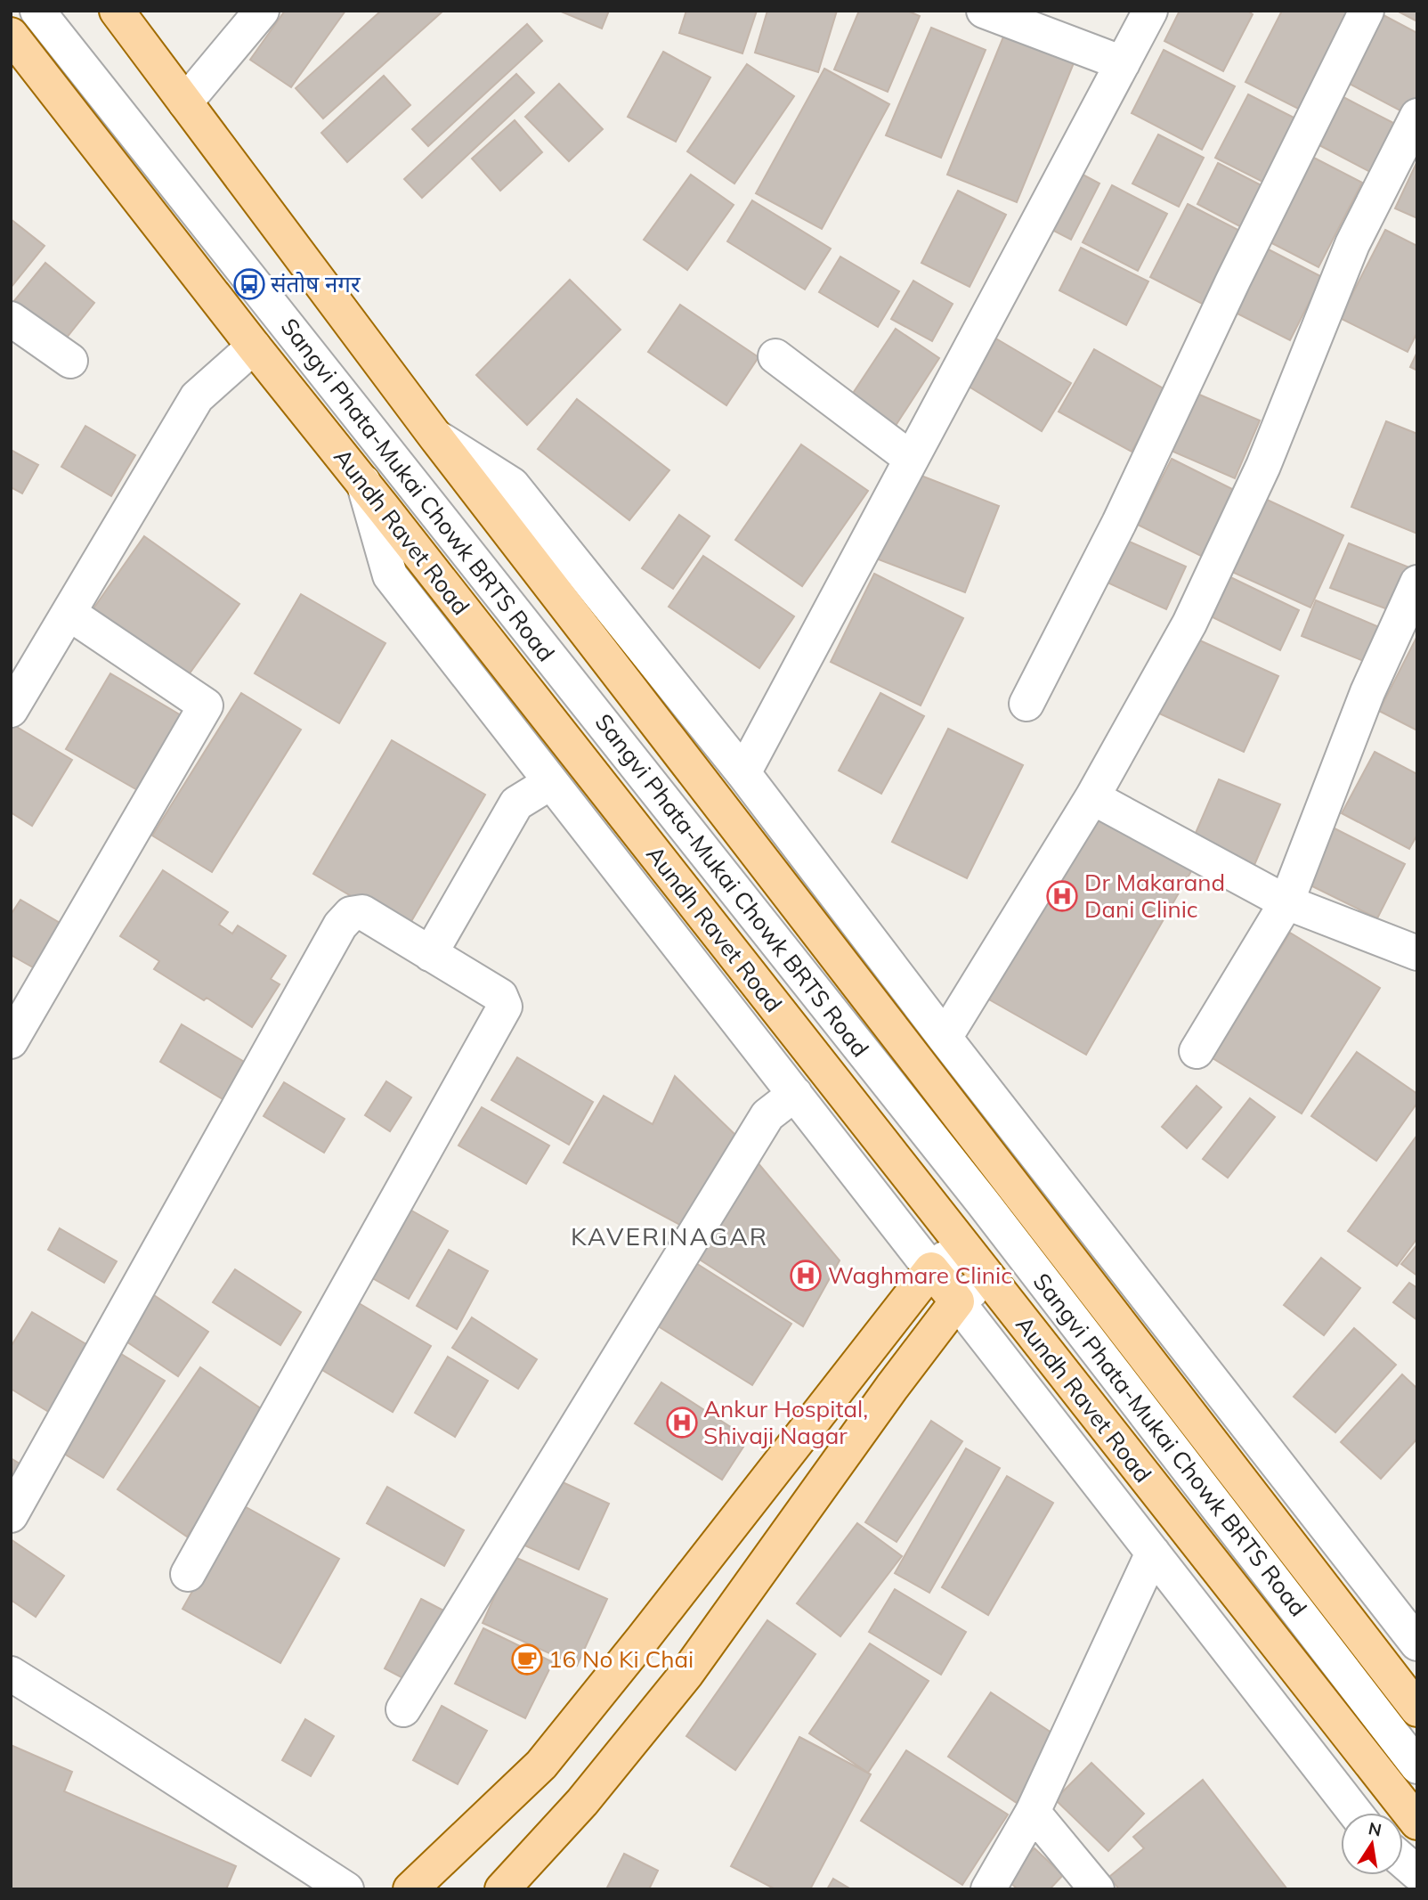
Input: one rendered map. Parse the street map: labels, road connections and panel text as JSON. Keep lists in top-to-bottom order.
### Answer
{
  "streets": {
    "main road": ["Aundh Ravet Road"],
    "street": ["Sangvi Phata-Mukai Chowk BRTS Road"]
  },
  "districts": ["KAVERINAGAR"],
  "places": {
    "bus stop": ["संतोष नगर"],
    "hospital": ["Dr Makarand Dani Clinic", "Waghmare Clinic", "Ankur Hospital, Shivaji Nagar"],
    "cafe": ["16 No Ki Chai"]
  },
  "north": "top"
}
